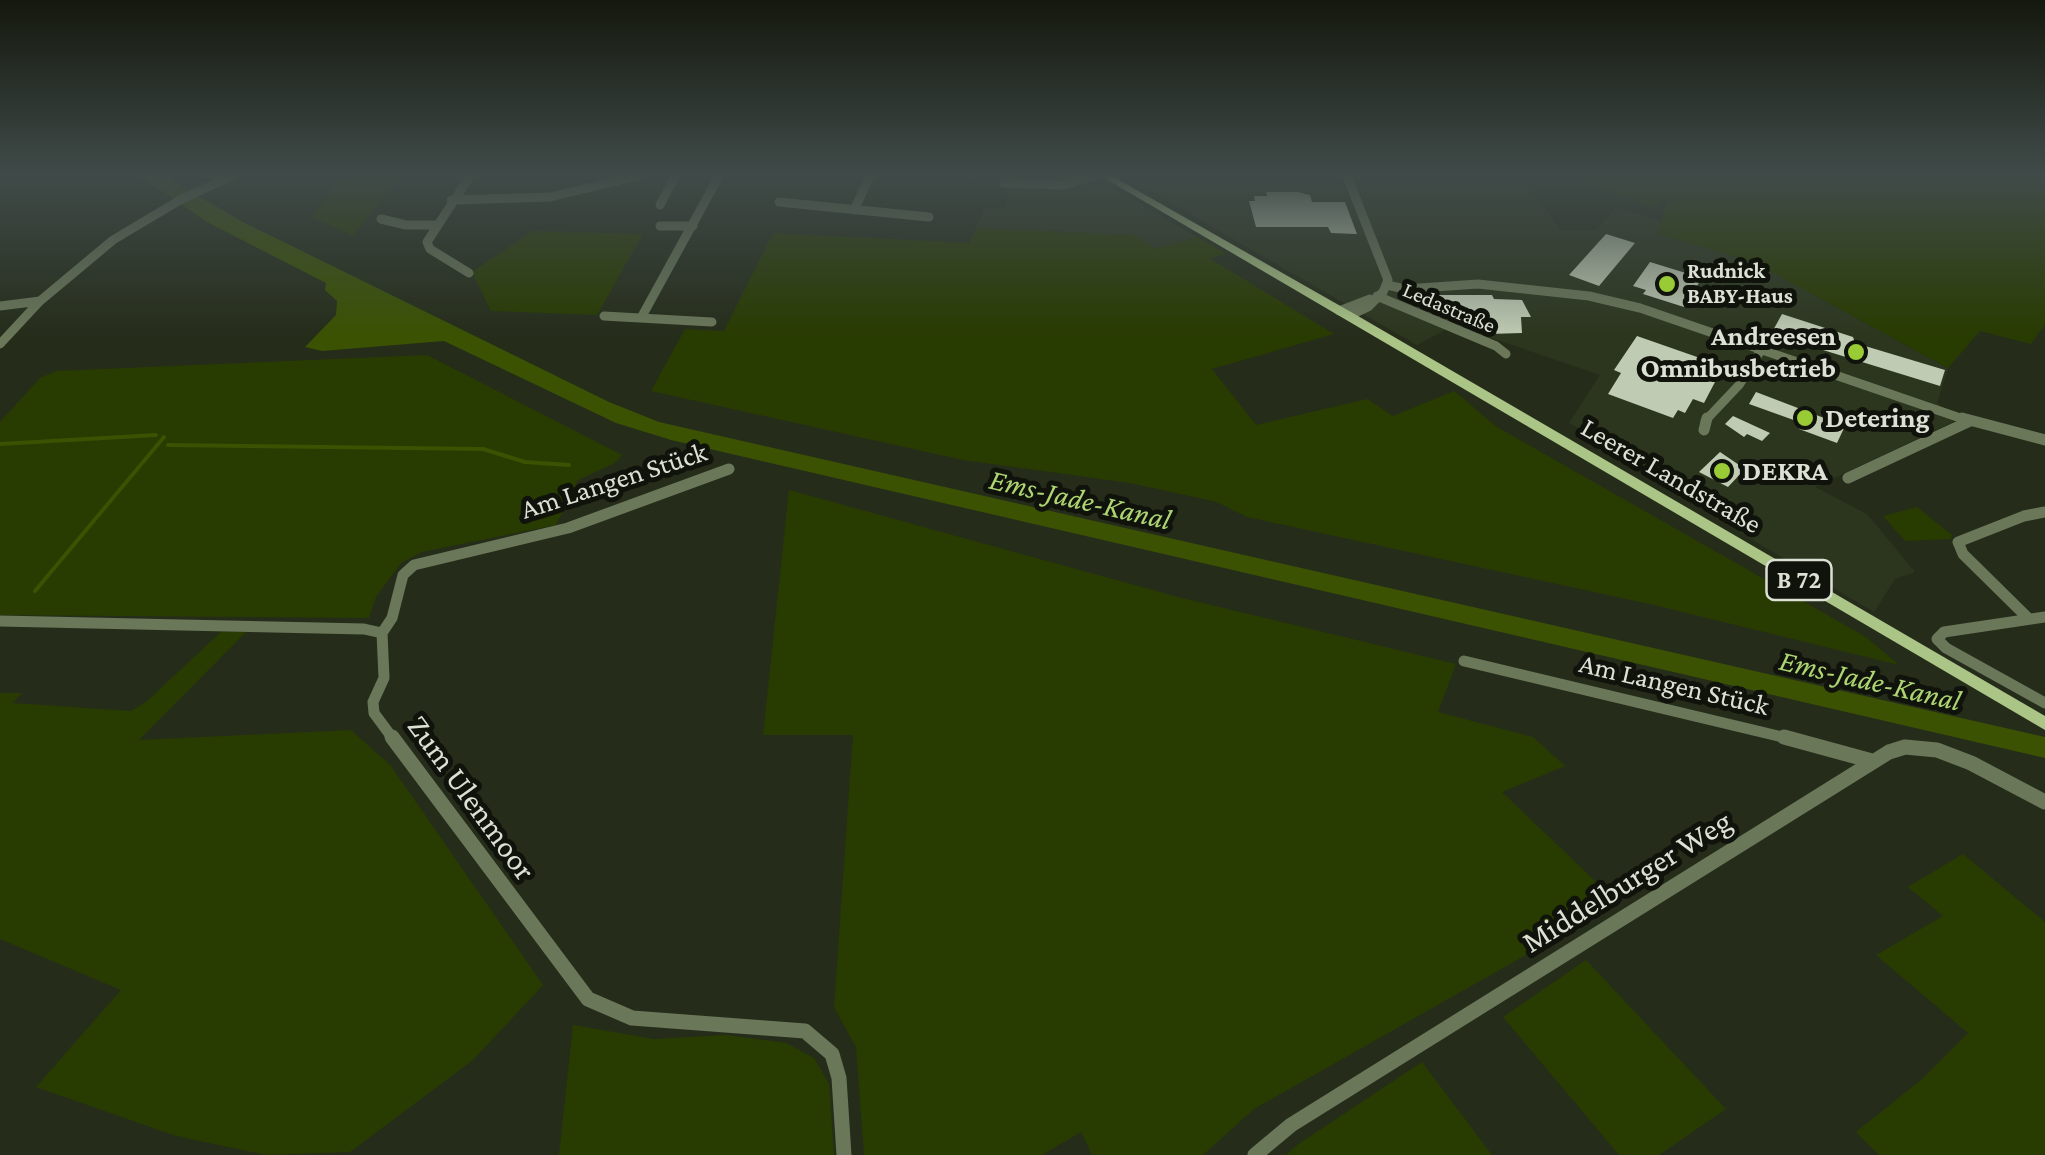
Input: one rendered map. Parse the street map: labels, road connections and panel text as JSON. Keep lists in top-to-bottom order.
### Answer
{
  "streets": {
    "main road": ["Leerer Landstraße", "B 72"],
    "street": [
      "Ledastraße",
      "Am Langen Stück",
      "Zum Ulenmoor",
      "Middelburger Weg"
    ]
  },
  "crossings": [
    ["Am Langen Stück", "Zum Ulenmoor"],
    ["Am Langen Stück", "Middelburger Weg"]
  ],
  "water": ["Ems-Jade-Kanal"],
  "places": [
    "Rudnick BABY-Haus",
    "Andreesen Omnibusbetrieb",
    "Detering",
    "DEKRA"
  ]
}
